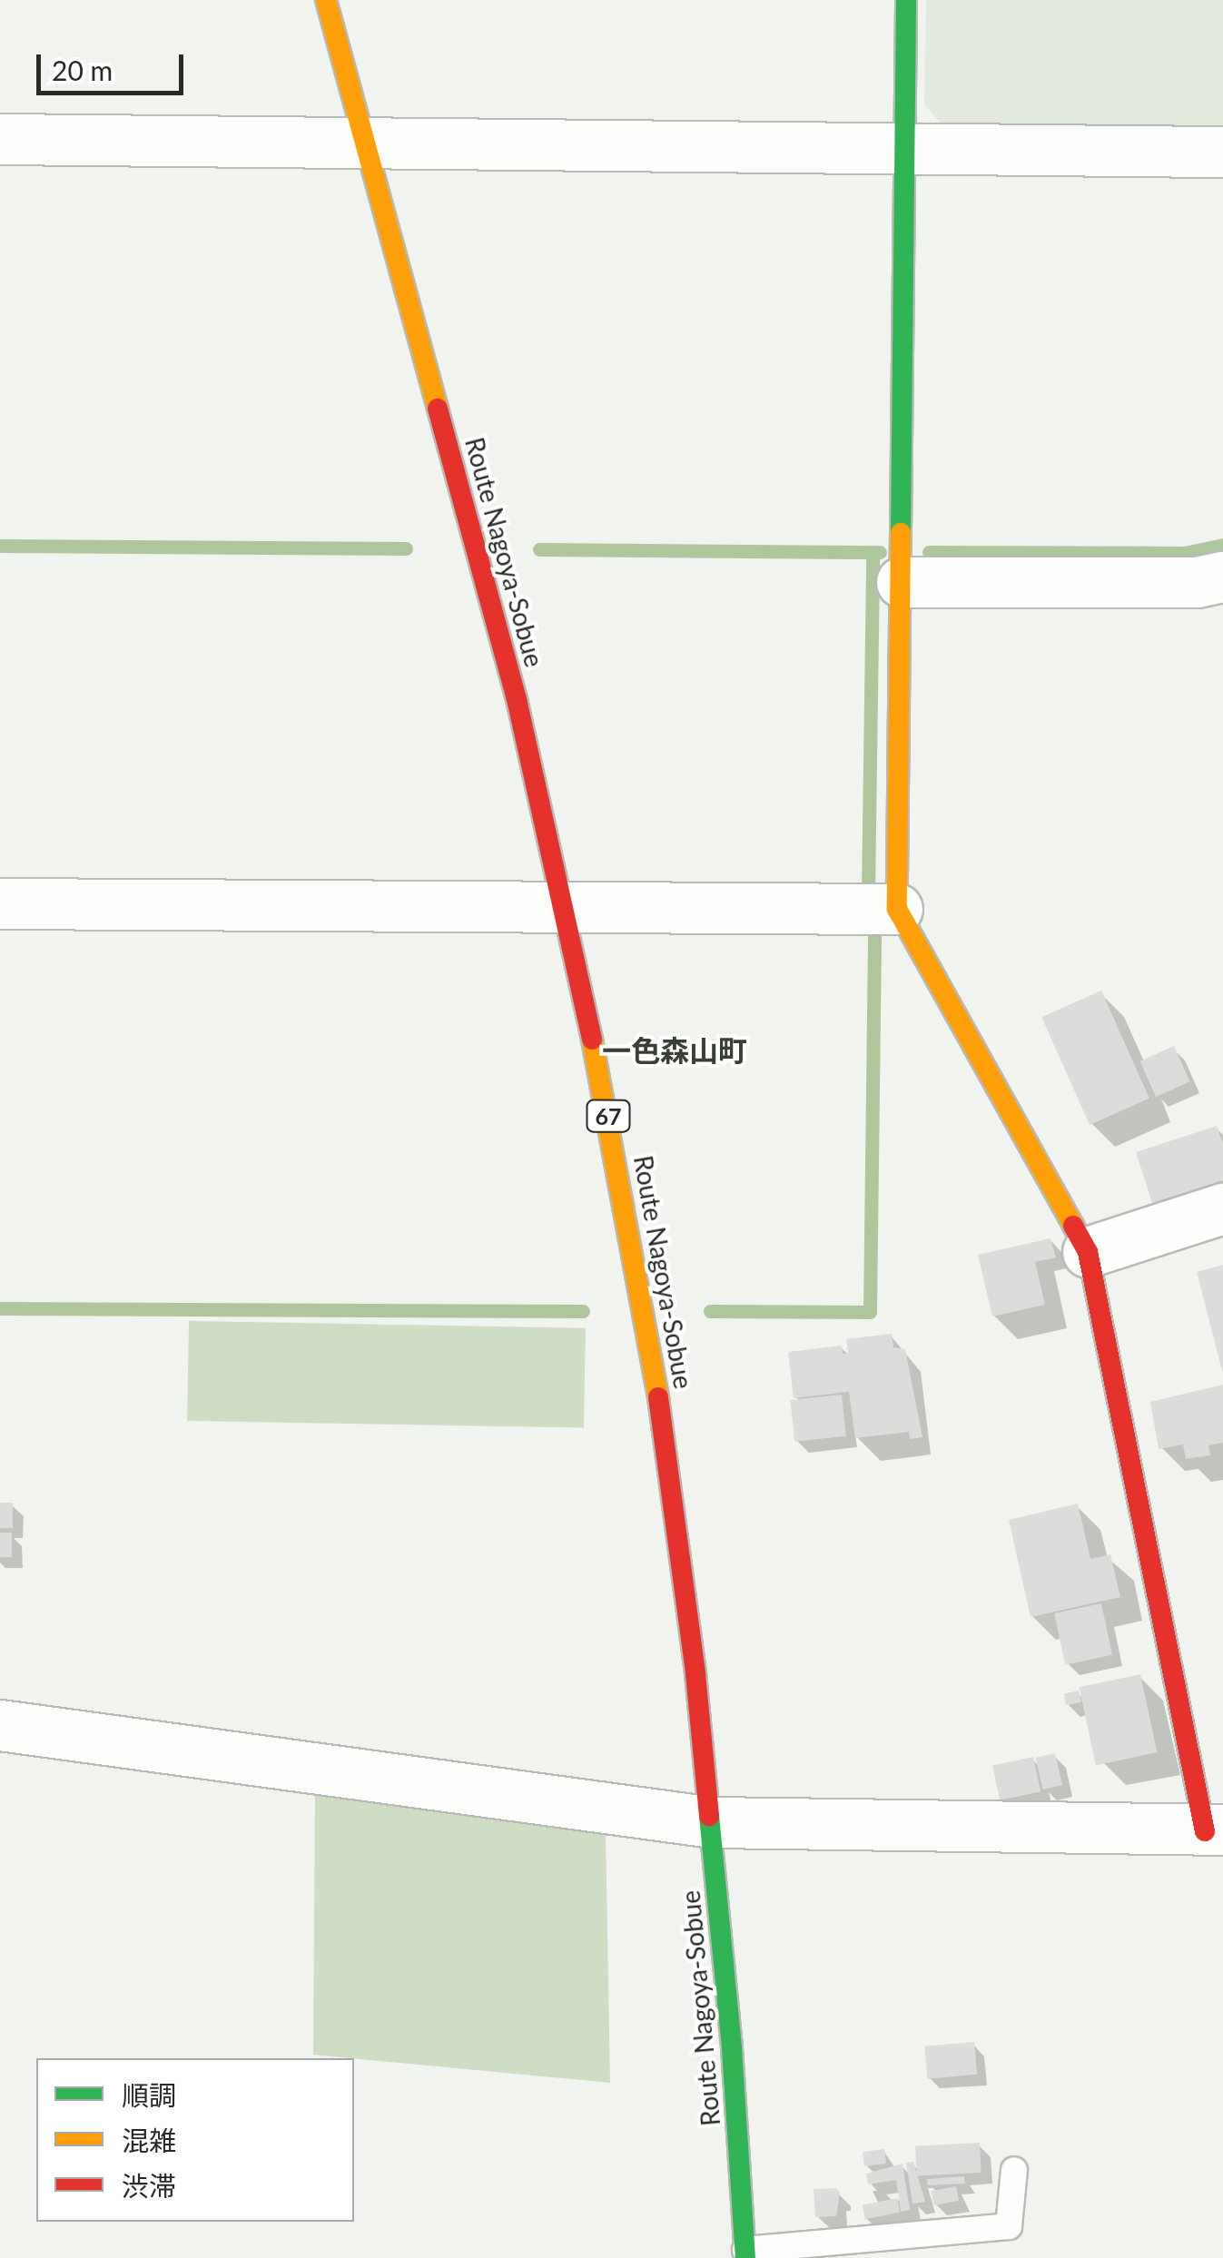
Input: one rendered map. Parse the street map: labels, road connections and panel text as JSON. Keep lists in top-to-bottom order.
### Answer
{
  "streets": {
    "main road": ["Route Nagoya-Sobue", "67"]
  },
  "districts": ["一色森山町"],
  "legend": ["順調", "混雑", "渋滞"],
  "scale_bar": "20 m"
}
